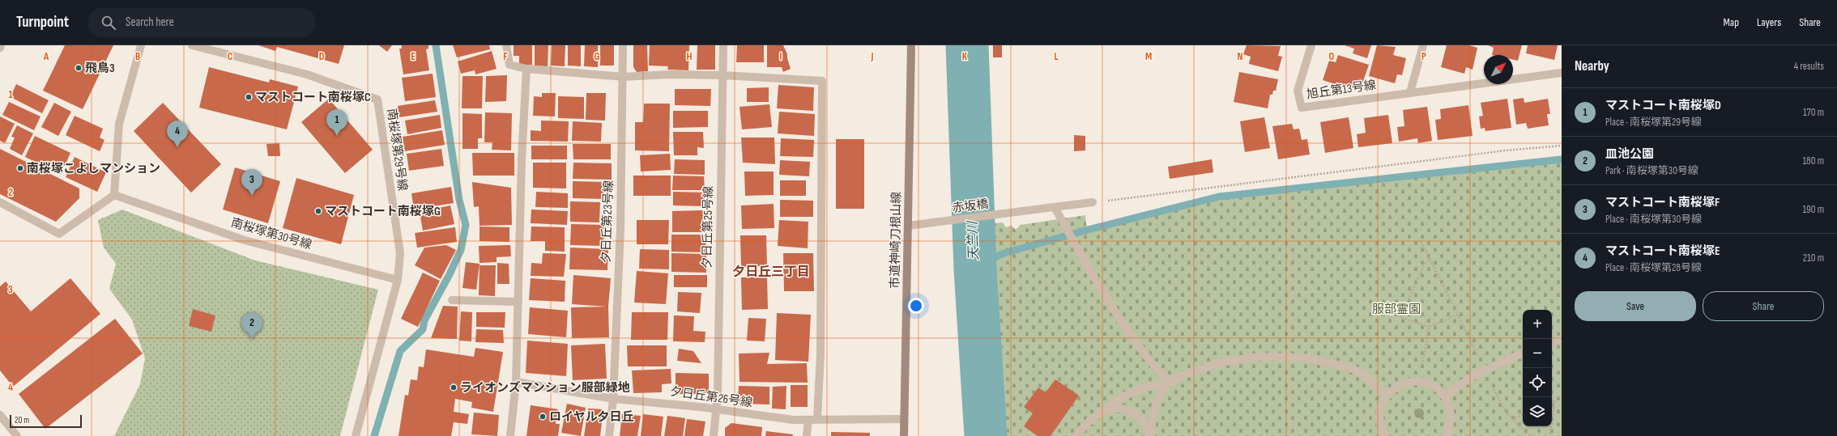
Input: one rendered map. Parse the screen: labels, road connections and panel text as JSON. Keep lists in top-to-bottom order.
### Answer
{
  "streets": {
    "street": [
      "旭丘第13号線",
      "南桜塚第29号線",
      "赤坂橋",
      "夕日丘第23号線",
      "夕日丘第25号線",
      "南桜塚第30号線",
      "市道神崎刀根山線",
      "夕日丘第26号線"
    ]
  },
  "crossings": [
    ["南桜塚第29号線", "南桜塚第30号線"],
    ["赤坂橋", "市道神崎刀根山線"],
    ["夕日丘第23号線", "夕日丘第26号線"],
    ["夕日丘第25号線", "夕日丘第26号線"],
    ["市道神崎刀根山線", "夕日丘第26号線"]
  ],
  "districts": ["夕日丘三丁目"],
  "water": ["天竺川"],
  "parks": ["服部霊園"],
  "places": [
    "飛鳥3",
    "マストコート南桜塚C",
    "南桜塚こよしマンション",
    "マストコート南桜塚G",
    "ライオンズマンション服部緑地",
    "ロイヤル夕日丘"
  ],
  "scale_bar": "20 m",
  "north": "top right",
  "page": {
    "header": "Turnpoint",
    "search": "Search here",
    "nav": ["Map", "Layers", "Share"],
    "heading": ["Nearby", "4 results"],
    "list": [
      {
        "mark": "1",
        "name": "マストコート南桜塚D",
        "note": "Place · 南桜塚第29号線",
        "value": "170 m"
      },
      {
        "mark": "2",
        "name": "皿池公園",
        "note": "Park · 南桜塚第30号線",
        "value": "180 m"
      },
      {
        "mark": "3",
        "name": "マストコート南桜塚F",
        "note": "Place · 南桜塚第30号線",
        "value": "190 m"
      },
      {
        "mark": "4",
        "name": "マストコート南桜塚E",
        "note": "Place · 南桜塚第28号線",
        "value": "210 m"
      }
    ],
    "pins": [
      "1",
      "4",
      "3",
      "2"
    ],
    "buttons": ["Save", "Share"],
    "map_buttons": ["+", "−"],
    "scale": "20 m"
  },
  "grid": {
    "columns": [
      "A",
      "B",
      "C",
      "D",
      "E",
      "F",
      "G",
      "H",
      "I",
      "J",
      "K",
      "L",
      "M",
      "N",
      "O",
      "P"
    ],
    "rows": [
      "1",
      "2",
      "3",
      "4"
    ]
  }
}
